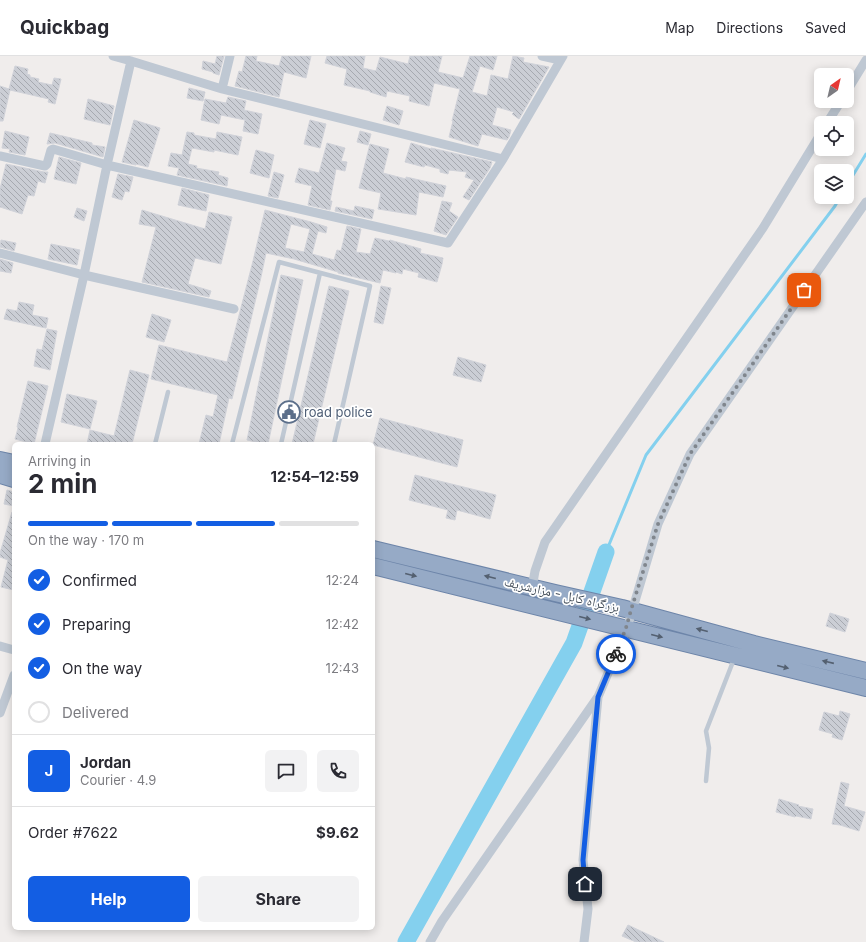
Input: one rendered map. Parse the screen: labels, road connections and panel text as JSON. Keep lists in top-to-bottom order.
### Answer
{
  "streets": {
    "highway": ["بزرگراه کابل - مزارشریف"]
  },
  "places": {
    "public building": ["road police"]
  },
  "north": "top right",
  "page": {
    "header": "Quickbag",
    "nav": ["Map", "Directions", "Saved"],
    "heading": ["2 min", "Arriving in", "12:54–12:59"],
    "panel": [
      "Jordan",
      "Courier · 4.9",
      "Order #7622",
      "$9.62"
    ],
    "bar": "On the way · 170 m",
    "list": [
      ["Confirmed", "12:24"],
      ["Preparing", "12:42"],
      ["On the way", "12:43"],
      "Delivered"
    ],
    "round": "J",
    "buttons": ["Help", "Share"]
  }
}
